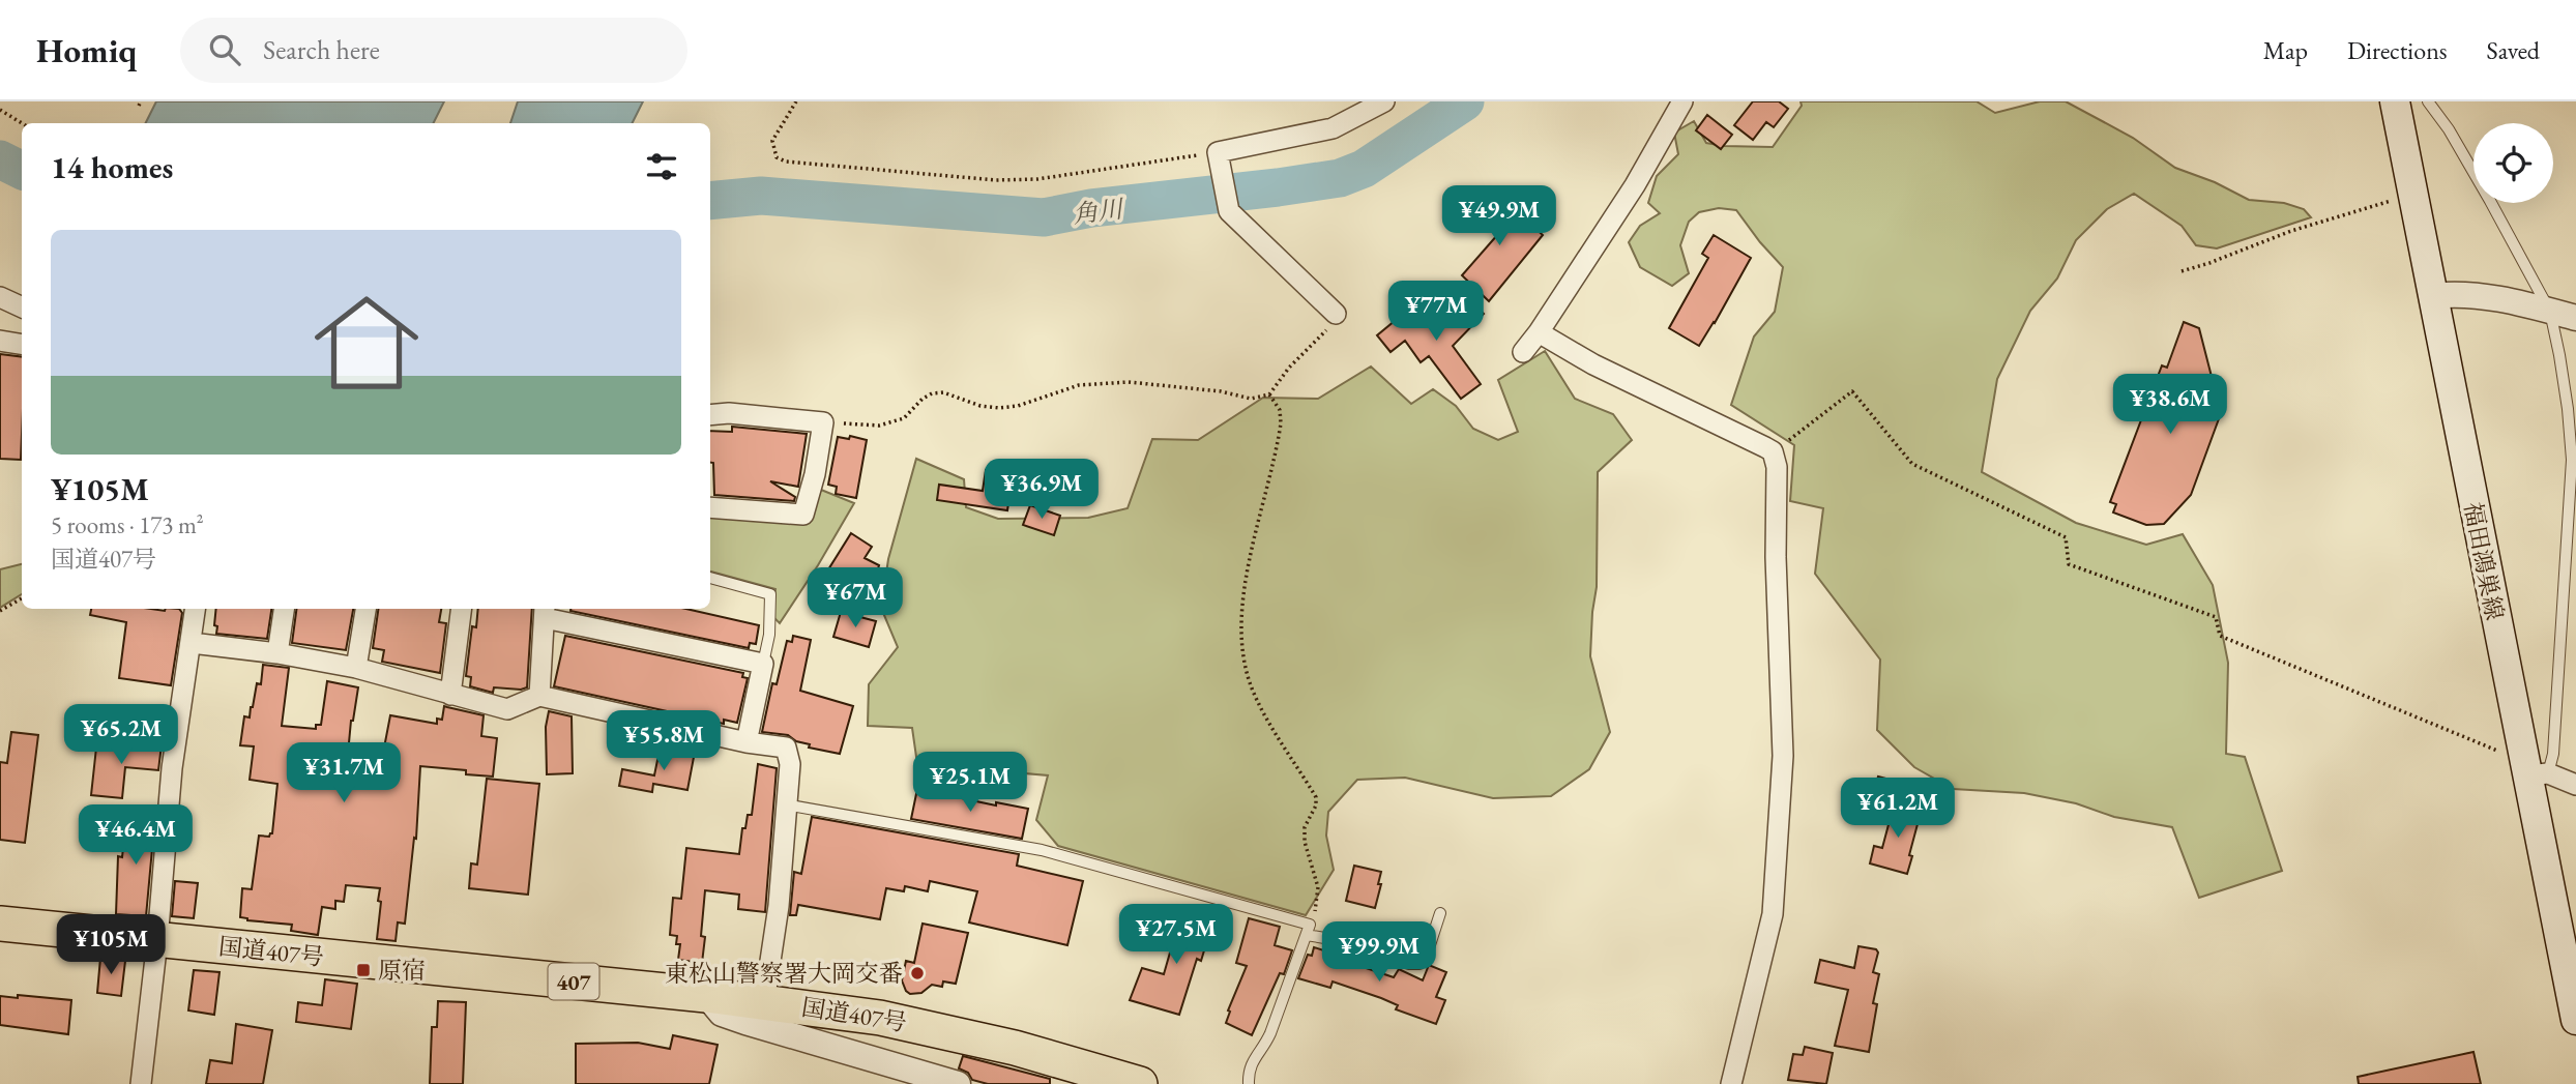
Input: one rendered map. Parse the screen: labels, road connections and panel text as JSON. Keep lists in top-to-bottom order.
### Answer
{
  "streets": {
    "highway": ["国道407号", "407"],
    "main road": ["福田鴻巣線"]
  },
  "water": ["角川"],
  "places": {
    "transit": ["原宿"],
    "other": ["東松山警察署大岡交番"]
  },
  "page": {
    "header": "Homiq",
    "search": "Search here",
    "nav": ["Map", "Directions", "Saved"],
    "heading": "14 homes",
    "price": [
      "¥49.9M",
      "¥77M",
      "¥38.6M",
      "¥36.9M",
      "¥67M",
      "¥65.2M",
      "¥55.8M",
      "¥31.7M",
      "¥25.1M",
      "¥61.2M",
      "¥46.4M",
      "¥27.5M",
      "¥105M",
      "¥99.9M"
    ],
    "list": [
      {
        "name": "¥105M",
        "note": "5 rooms · 173 m² · 国道407号"
      }
    ]
  }
}
